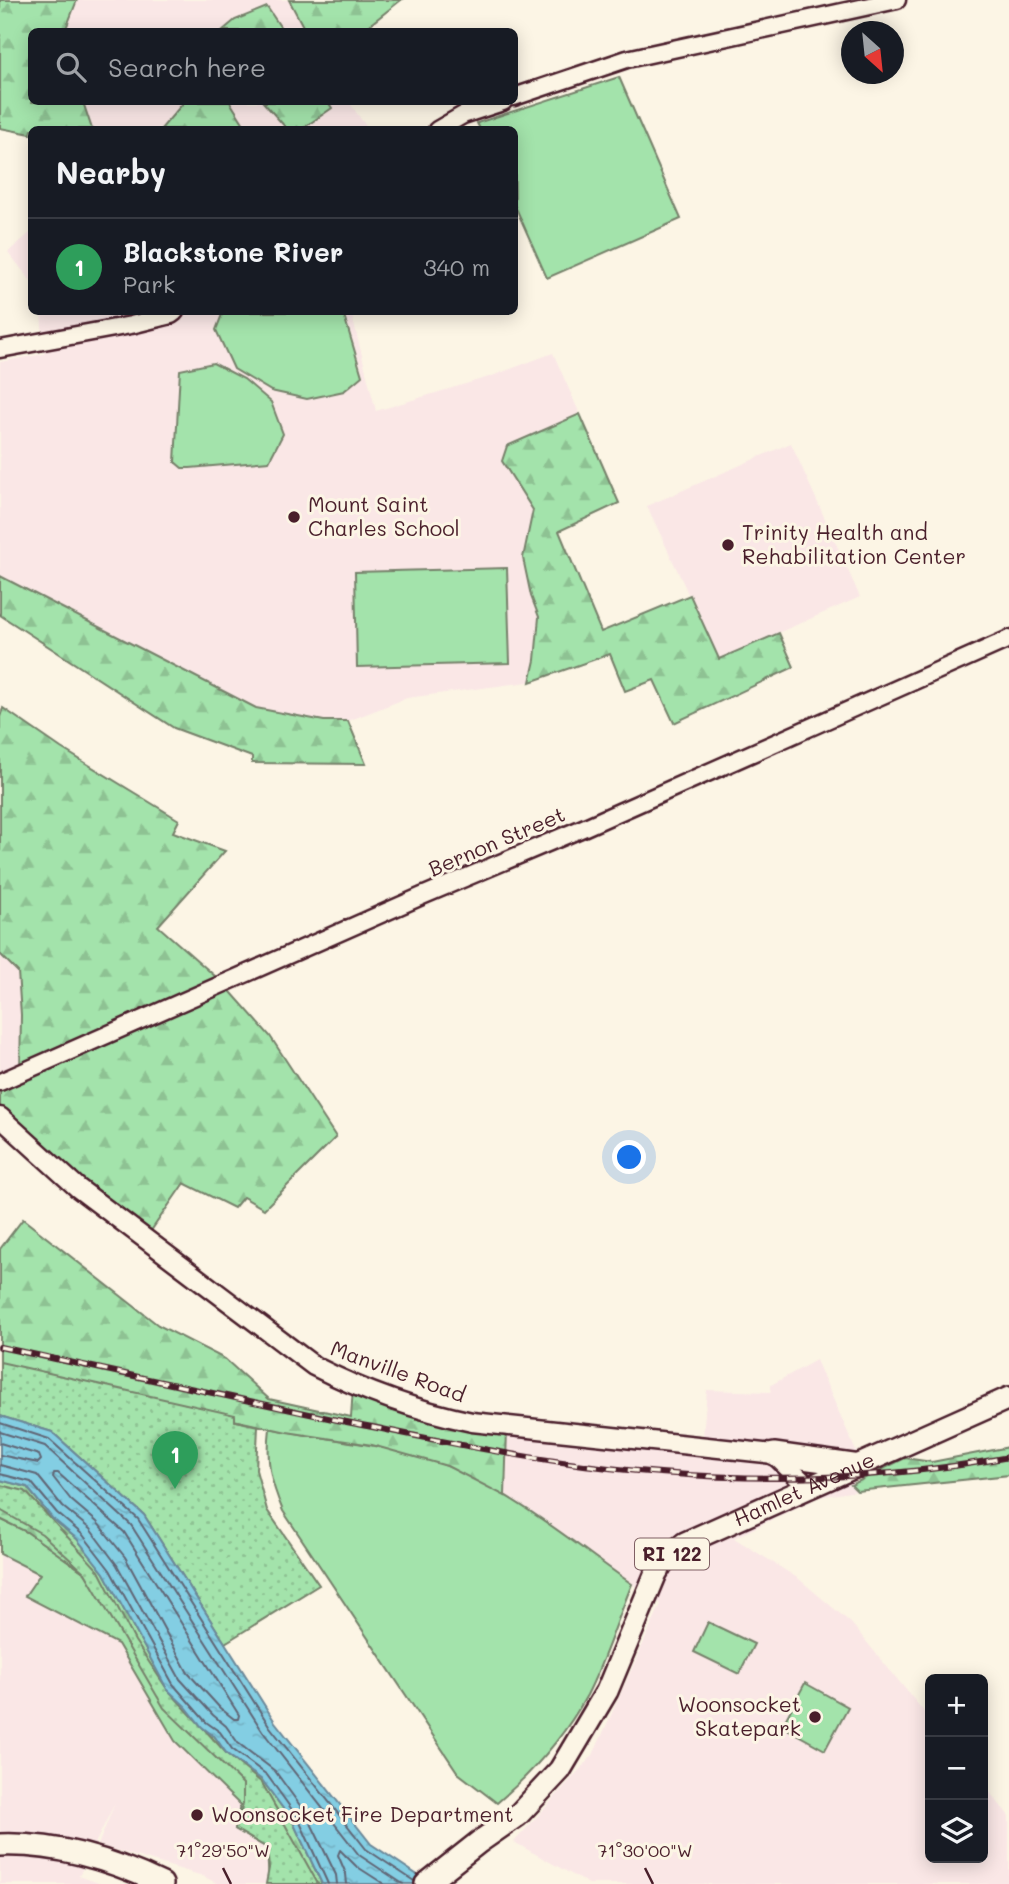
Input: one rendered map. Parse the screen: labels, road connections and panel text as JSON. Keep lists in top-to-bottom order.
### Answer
{
  "streets": {
    "main road": ["Manville Road", "Hamlet Avenue", "RI 122"],
    "street": ["Bernon Street"]
  },
  "places": [
    "Mount Saint Charles School",
    "Trinity Health and Rehabilitation Center",
    "Woonsocket Skatepark",
    "Woonsocket Fire Department"
  ],
  "north": "bottom right",
  "page": {
    "search": "Search here",
    "heading": "Nearby",
    "list": [
      {
        "mark": "1",
        "name": "Blackstone River",
        "note": "Park",
        "value": "340 m"
      }
    ],
    "pins": "1",
    "map_buttons": ["+", "−"]
  },
  "coordinates": ["71°29'50\"W", "71°30'00\"W"]
}
